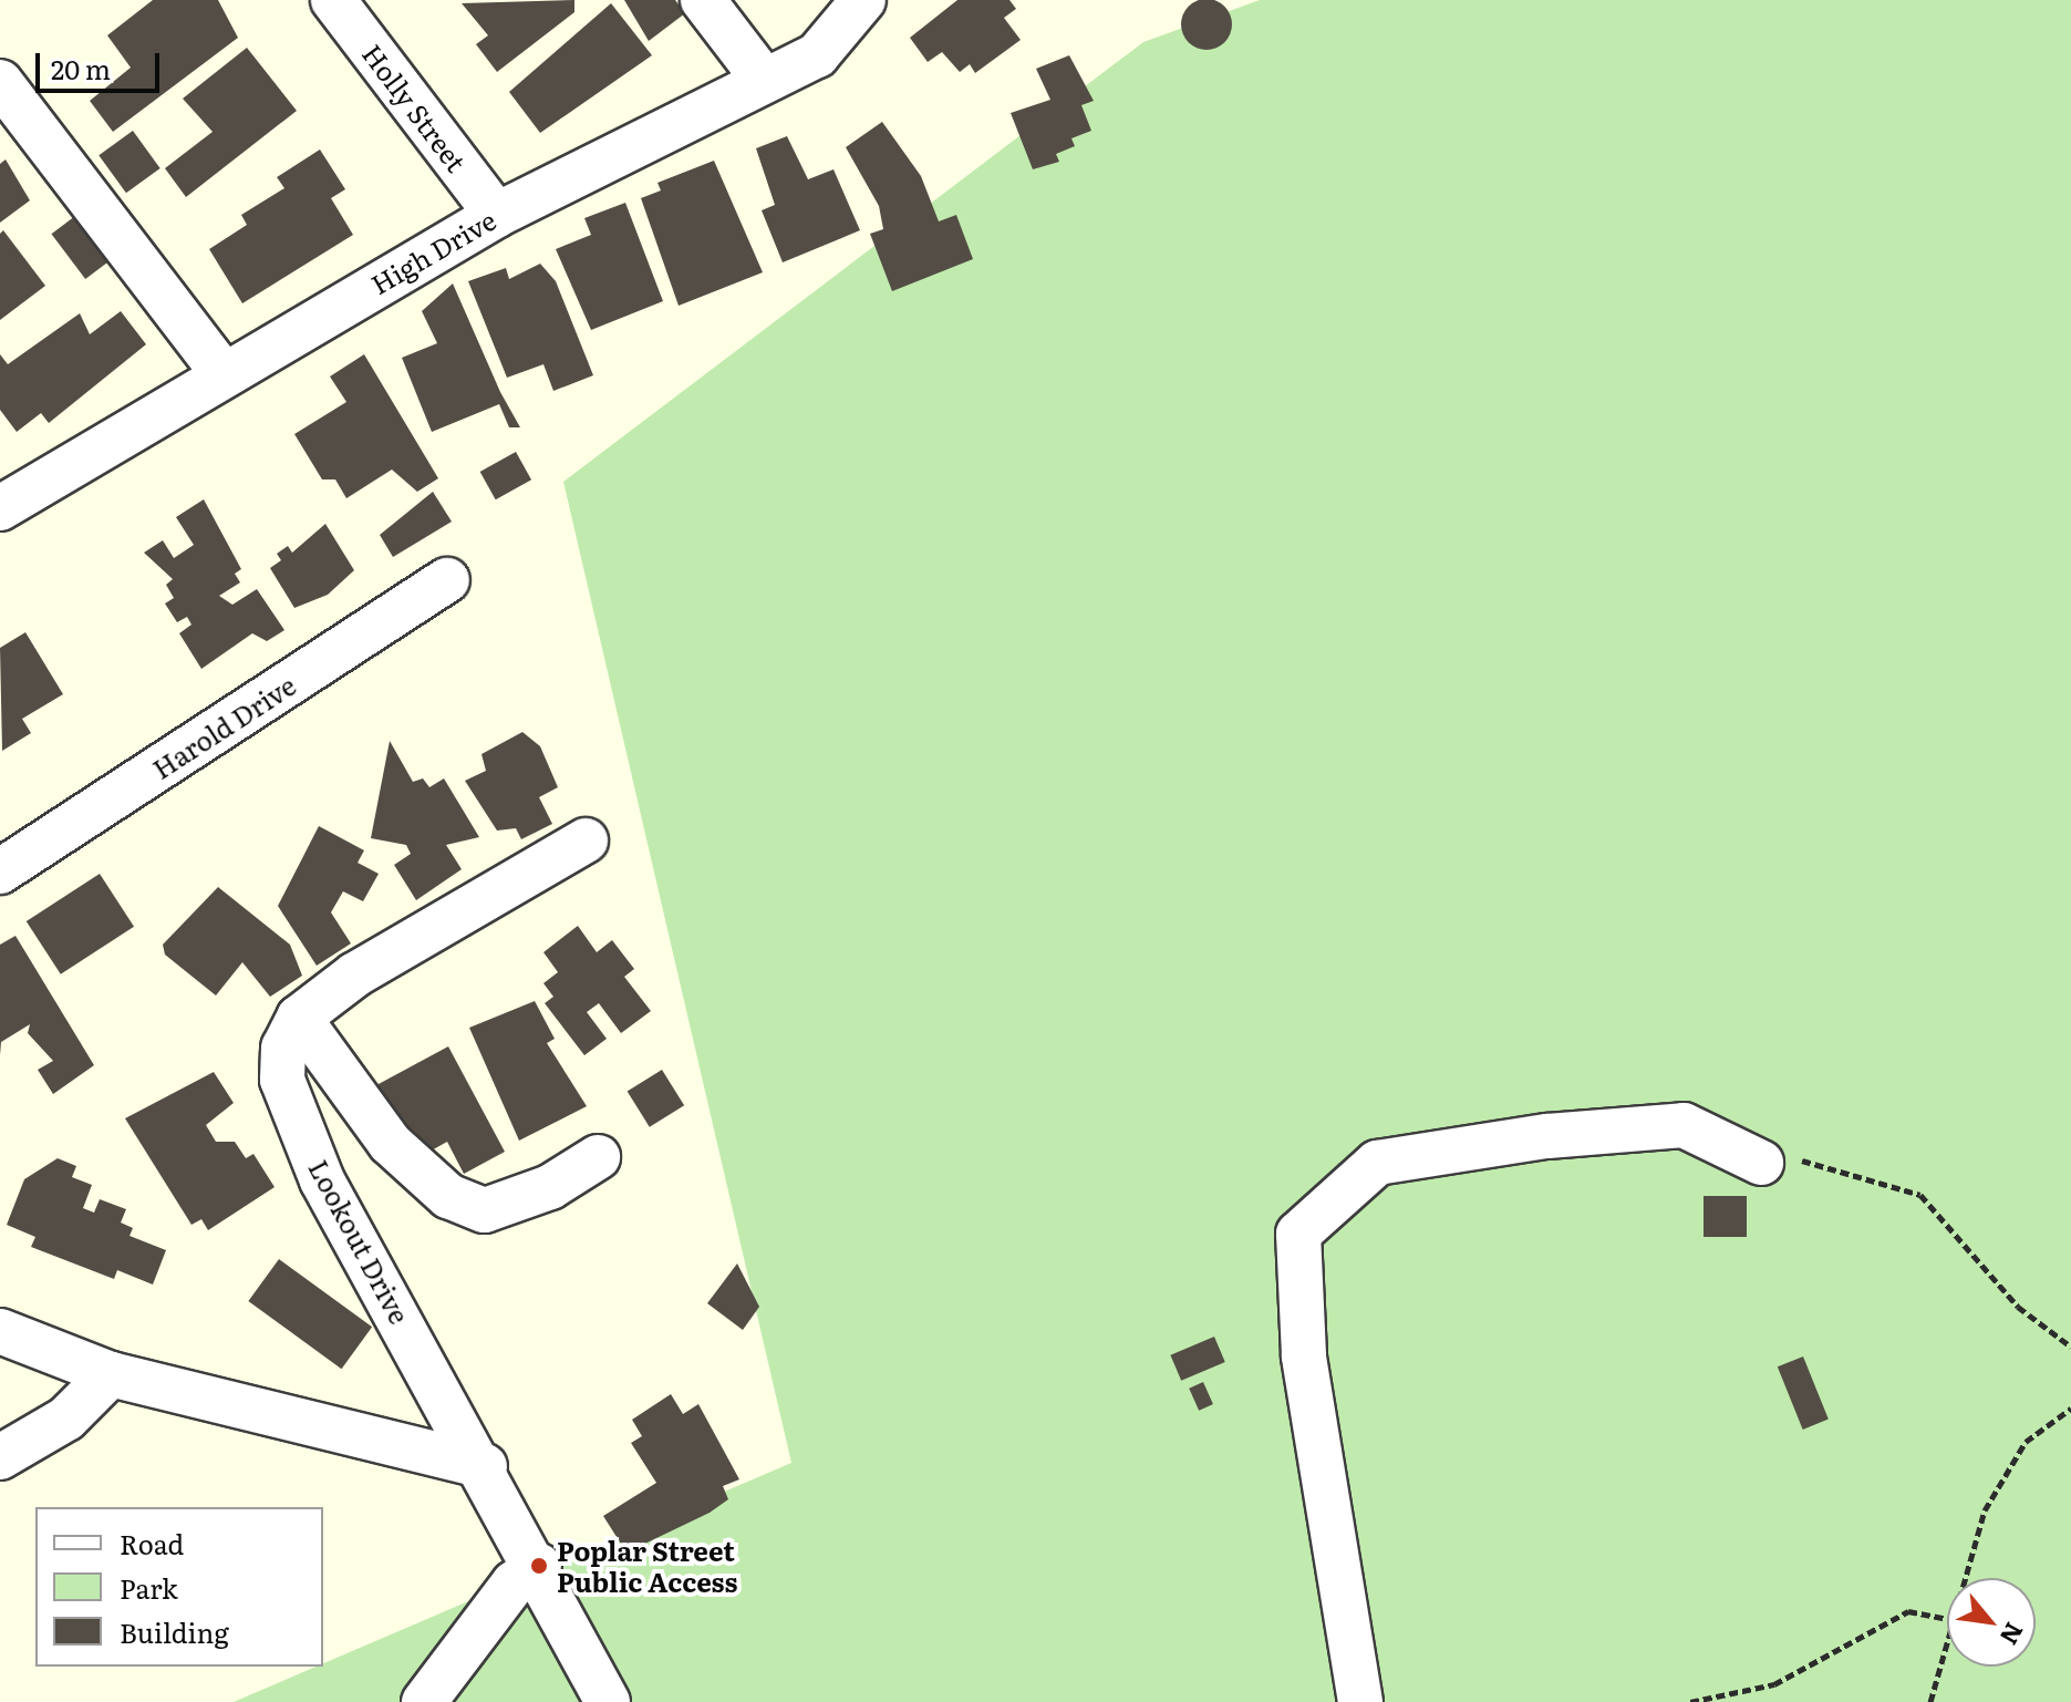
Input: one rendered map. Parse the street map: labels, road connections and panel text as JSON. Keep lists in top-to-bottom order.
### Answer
{
  "streets": {
    "street": [
      "Holly Street",
      "High Drive",
      "Harold Drive",
      "Lookout Drive"
    ]
  },
  "crossings": [
    ["Holly Street", "High Drive"]
  ],
  "places": ["Poplar Street Public Access"],
  "legend": ["Road", "Park", "Building"],
  "scale_bar": "20 m",
  "north": "bottom right"
}
